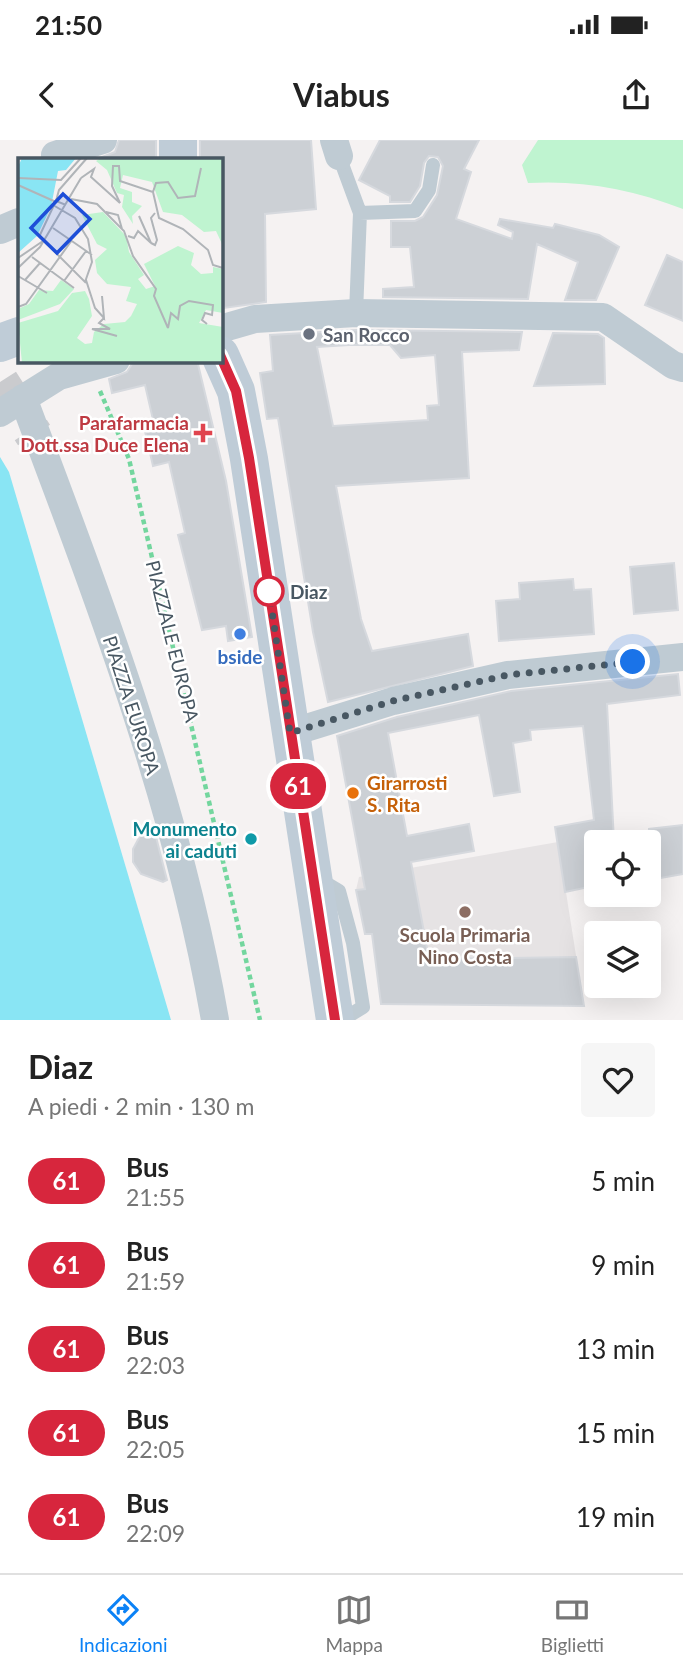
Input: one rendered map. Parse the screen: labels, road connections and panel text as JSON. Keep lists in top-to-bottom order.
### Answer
{
  "streets": {
    "street": ["PIAZZA EUROPA"],
    "path": ["PIAZZALE EUROPA"]
  },
  "places": {
    "other": [
      "San Rocco",
      "Diaz",
      "bside",
      "Girarrosti S. Rita",
      "Monumento ai caduti",
      "Scuola Primaria Nino Costa"
    ],
    "health": ["Parafarmacia Dott.ssa Duce Elena"]
  },
  "lines": ["bus line 61"],
  "page": {
    "status": "21:50",
    "header": "Viabus",
    "on_map": "61",
    "heading": ["Diaz", "A piedi · 2 min · 130 m"],
    "list": [
      {
        "mark": "61",
        "name": "Bus",
        "note": "21:55",
        "value": "5 min"
      },
      {
        "mark": "61",
        "name": "Bus",
        "note": "21:59",
        "value": "9 min"
      },
      {
        "mark": "61",
        "name": "Bus",
        "note": "22:03",
        "value": "13 min"
      },
      {
        "mark": "61",
        "name": "Bus",
        "note": "22:05",
        "value": "15 min"
      },
      {
        "mark": "61",
        "name": "Bus",
        "note": "22:09",
        "value": "19 min"
      }
    ],
    "tabs": ["Indicazioni", "Mappa", "Biglietti"]
  }
}
